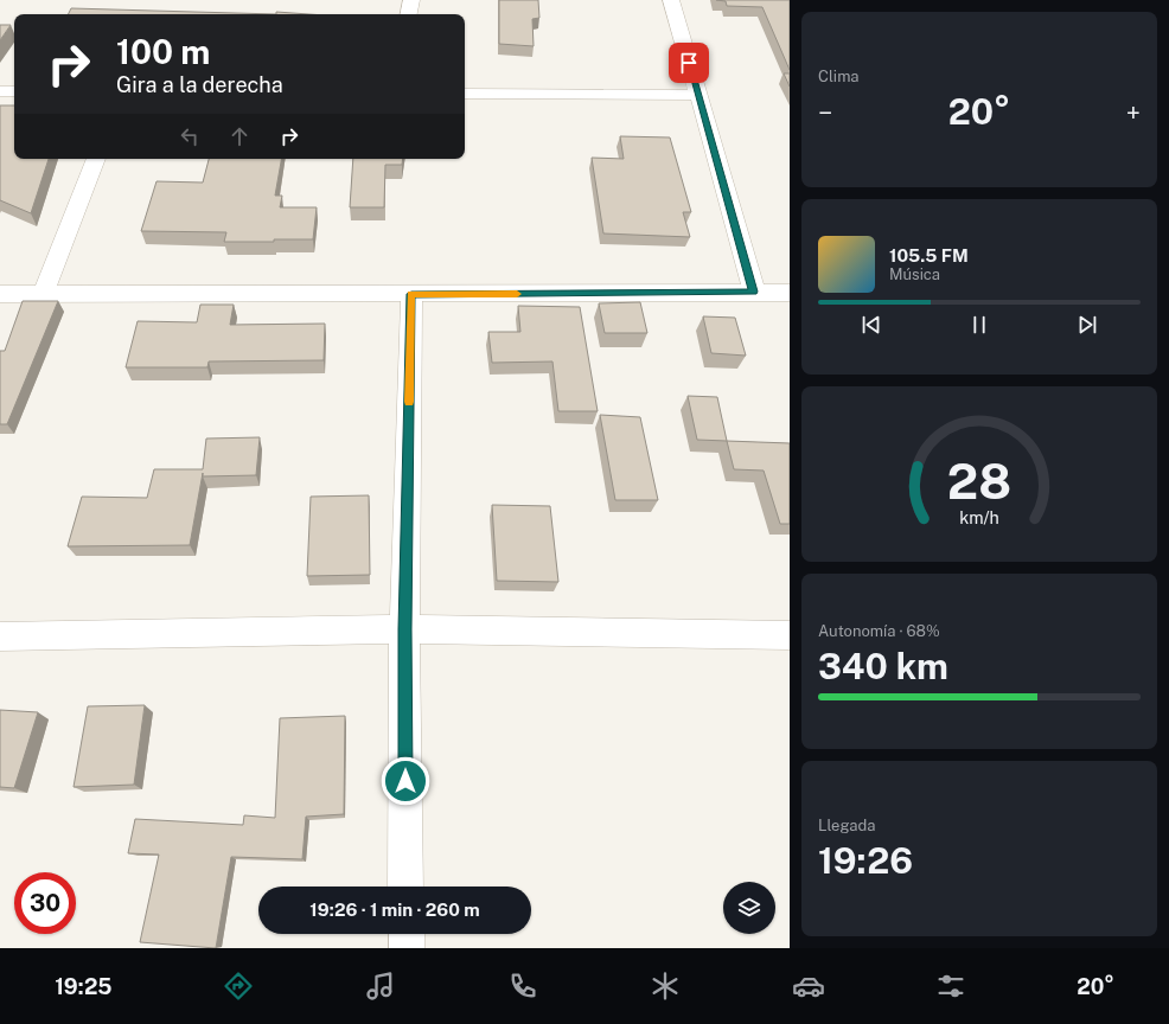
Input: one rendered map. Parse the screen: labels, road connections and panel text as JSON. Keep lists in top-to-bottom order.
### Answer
{
  "page": {
    "tile": [
      "Clima",
      ["Autonomía · 68%", "340 km"],
      ["Llegada", "19:26"]
    ],
    "turn": ["100 m", "Gira a la derecha"],
    "heat": ["−", "20°", "+"],
    "song": ["105.5 FM", "Música"],
    "limit": "30",
    "trip": "19:26 · 1 min · 260 m",
    "tabs": ["19:25", "20°"],
    "gauge": ["28", "km/h"]
  }
}
